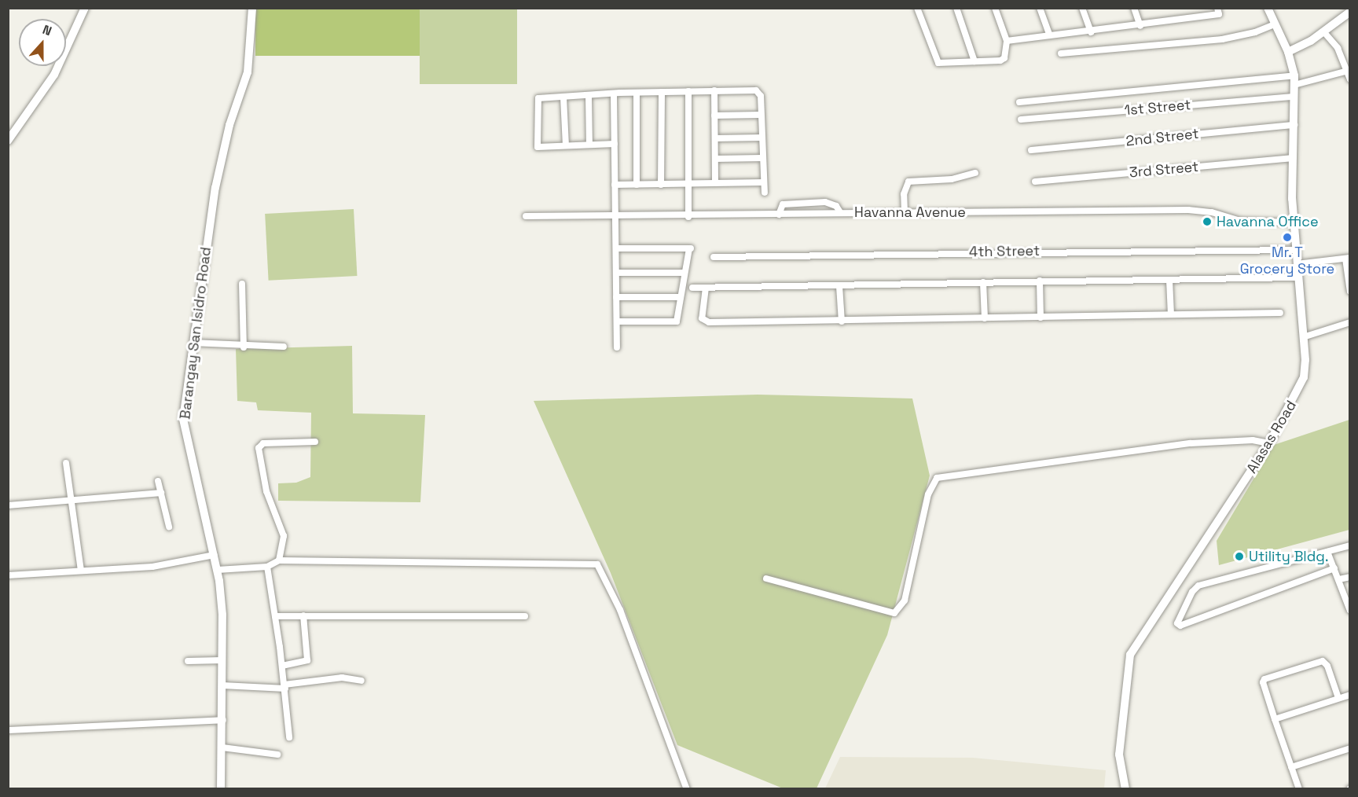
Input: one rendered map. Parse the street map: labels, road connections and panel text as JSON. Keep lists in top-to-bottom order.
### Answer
{
  "streets": {
    "street": [
      "1st Street",
      "2nd Street",
      "3rd Street",
      "Havanna Avenue",
      "4th Street",
      "Barangay San Isidro Road",
      "Alasas Road"
    ]
  },
  "crossings": [
    ["1st Street", "Alasas Road"],
    ["2nd Street", "Alasas Road"],
    ["3rd Street", "Alasas Road"],
    ["Havanna Avenue", "Alasas Road"],
    ["4th Street", "Alasas Road"]
  ],
  "places": ["Havanna Office", "Mr. T Grocery Store", "Utility Bldg."],
  "north": "top"
}
